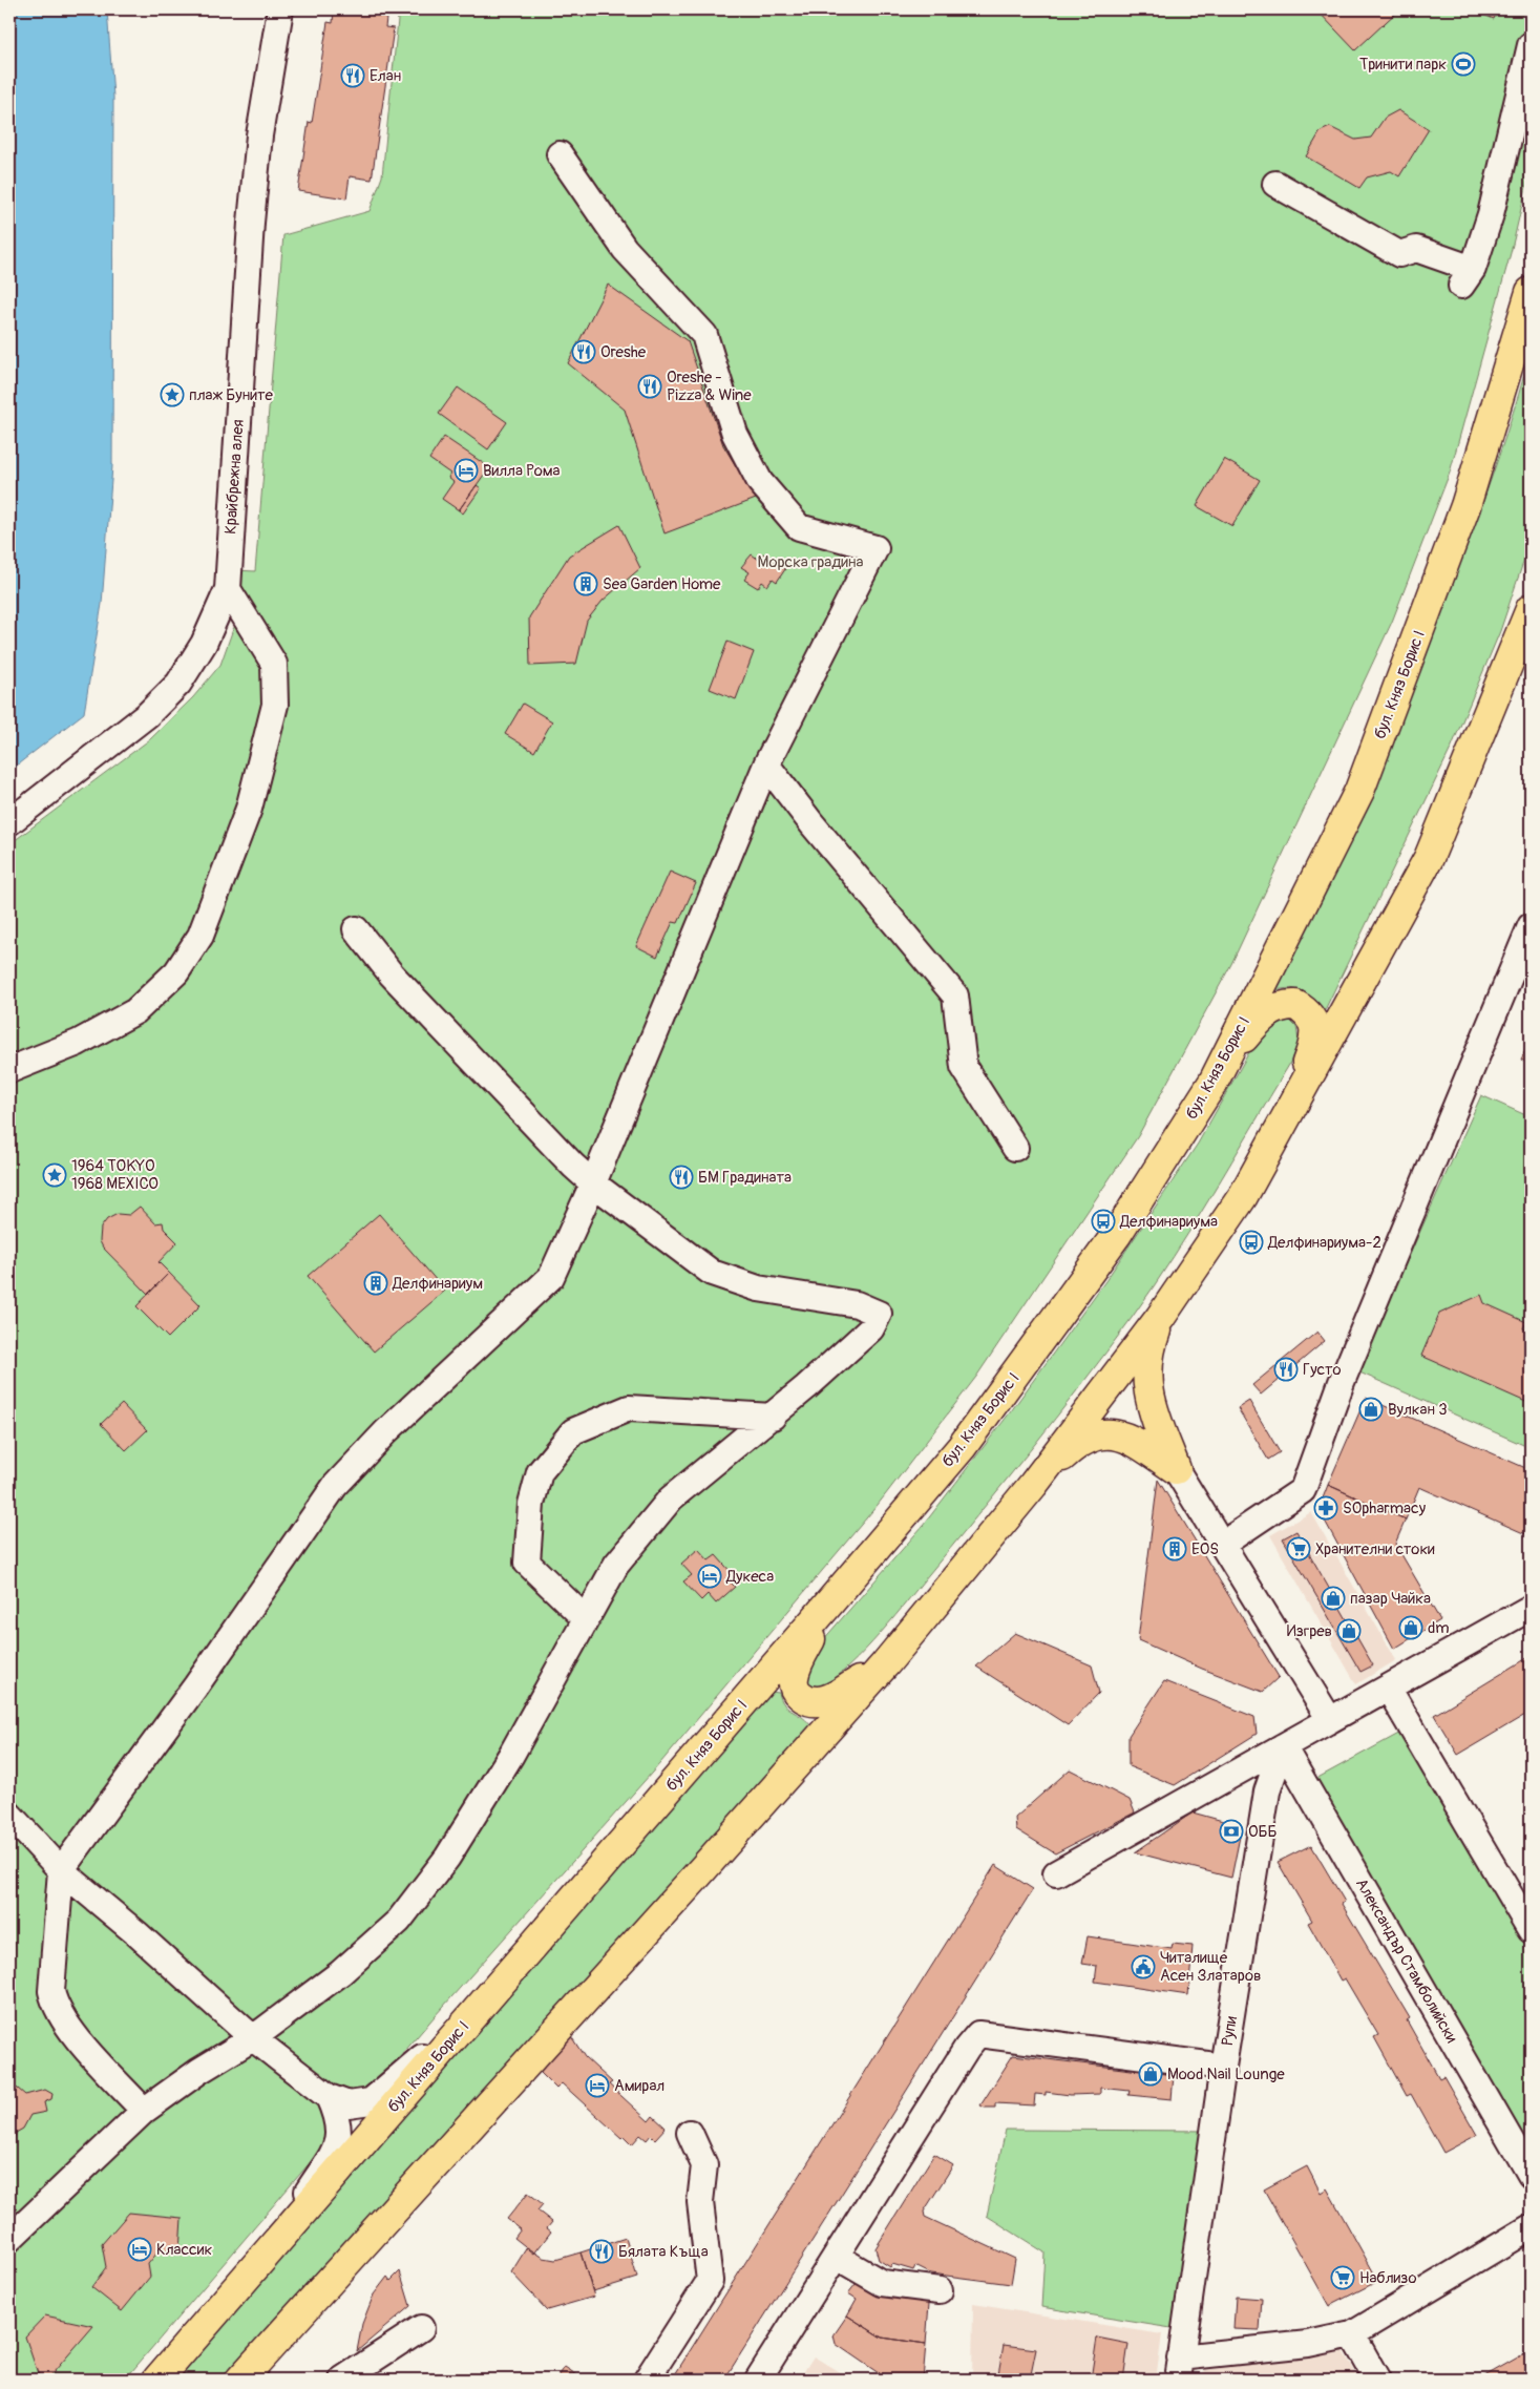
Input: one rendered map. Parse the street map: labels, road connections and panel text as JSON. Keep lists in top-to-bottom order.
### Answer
{
  "streets": {
    "main road": ["бул. Княз Борис I"],
    "street": ["Крайбрежна алея", "Александър Стамболийски", "Рупи"]
  },
  "crossings": [
    ["Александър Стамболийски", "Рупи"]
  ],
  "parks": ["Морска градина"],
  "places": {
    "sports": ["Тринити парк"],
    "restaurant": [
      "Елан",
      "Oreshe",
      "Oreshe - Pizza & Wine",
      "БМ Градината",
      "Густо",
      "Бялата Къща"
    ],
    "place": ["плаж Буните", "1964 TOKYO 1968 MEXICO"],
    "hotel": [
      "Вилла Рома",
      "Дукеса",
      "Амирал",
      "Классик"
    ],
    "building": ["Sea Garden Home", "Делфинариум", "EOS"],
    "bus stop": ["Делфинариума", "Делфинариума-2"],
    "shop": [
      "Вулкан 3",
      "пазар Чайка",
      "dm",
      "Изгрев",
      "Mood Nail Lounge"
    ],
    "pharmacy": ["SOpharmacy"],
    "supermarket": ["Хранителни стоки", "Наблизо"],
    "bank": ["ОББ"],
    "public building": ["Читалище Асен Златаров"]
  }
}
